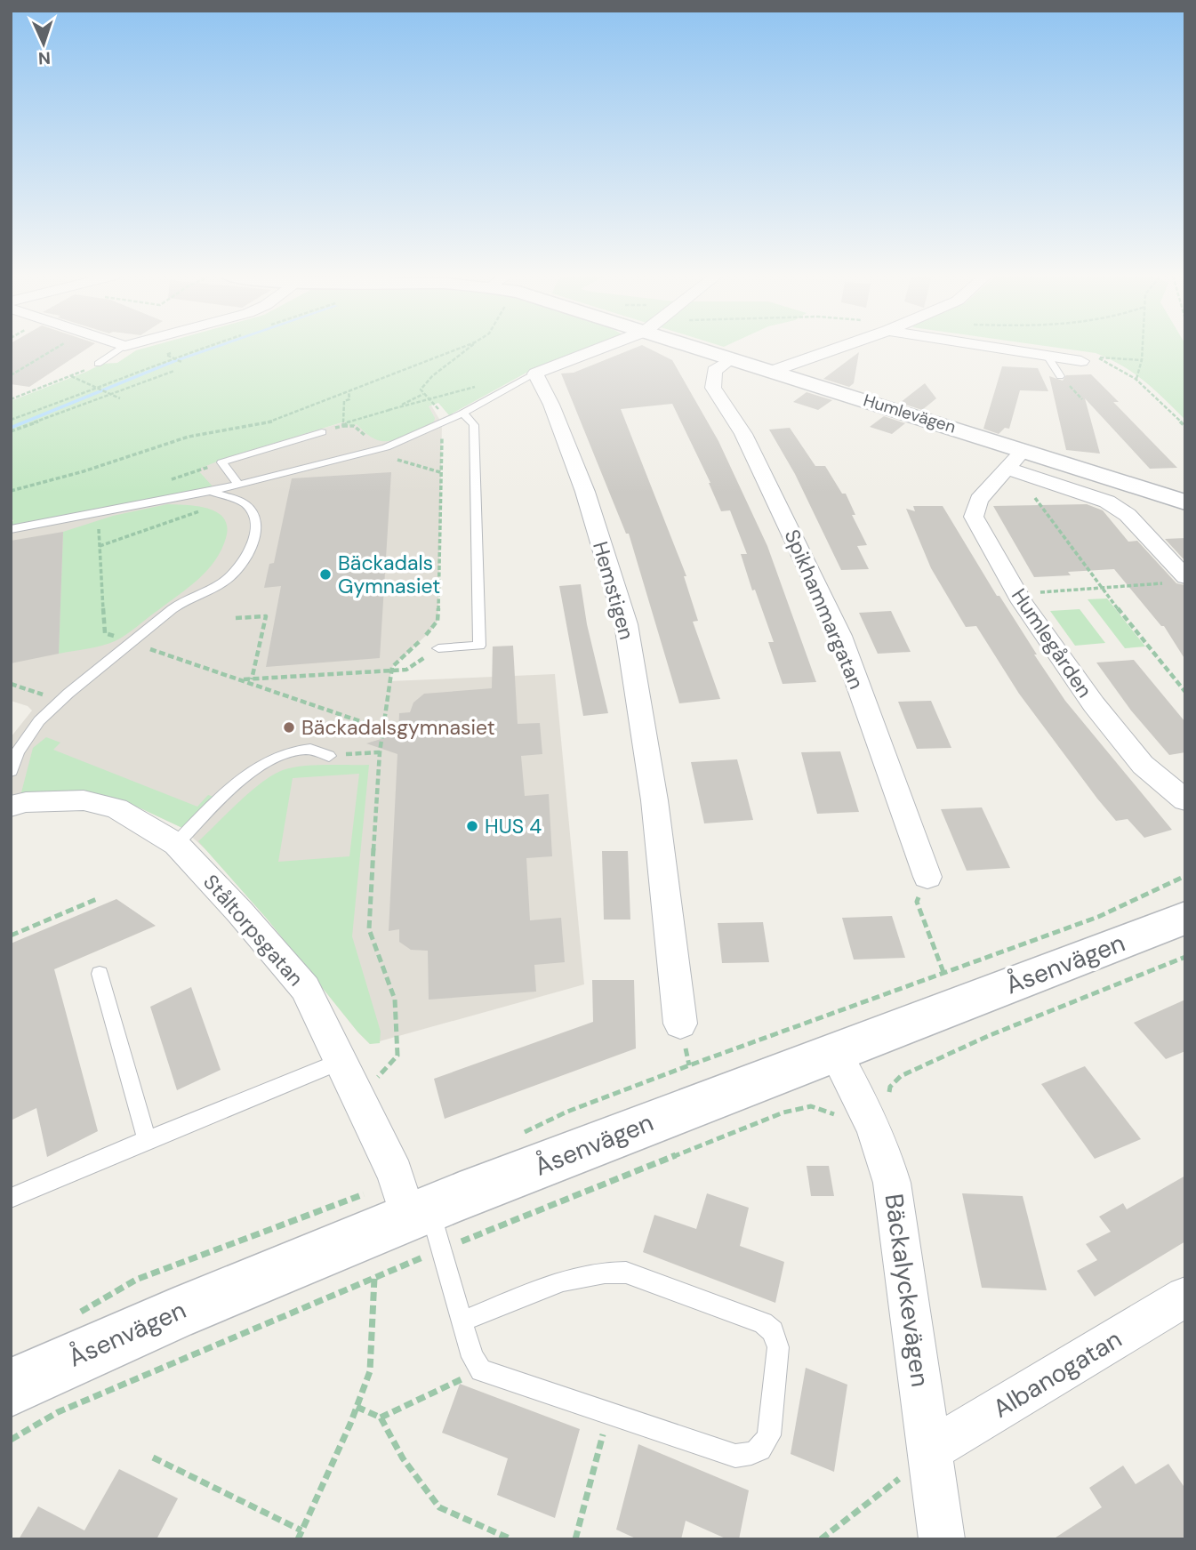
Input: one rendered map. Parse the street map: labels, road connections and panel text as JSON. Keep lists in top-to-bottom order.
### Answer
{
  "streets": {
    "street": [
      "Humlevägen",
      "Hemstigen",
      "Spikhammargatan",
      "Humlegården",
      "Ståltorpsgatan",
      "Åsenvägen",
      "Bäckalyckevägen",
      "Albanogatan"
    ]
  },
  "crossings": [
    ["Humlevägen", "Spikhammargatan"],
    ["Humlevägen", "Humlegården"],
    ["Ståltorpsgatan", "Åsenvägen"],
    ["Åsenvägen", "Bäckalyckevägen"],
    ["Bäckalyckevägen", "Albanogatan"]
  ],
  "places": ["Bäckadals Gymnasiet", "Bäckadalsgymnasiet", "HUS 4"],
  "north": "bottom"
}
